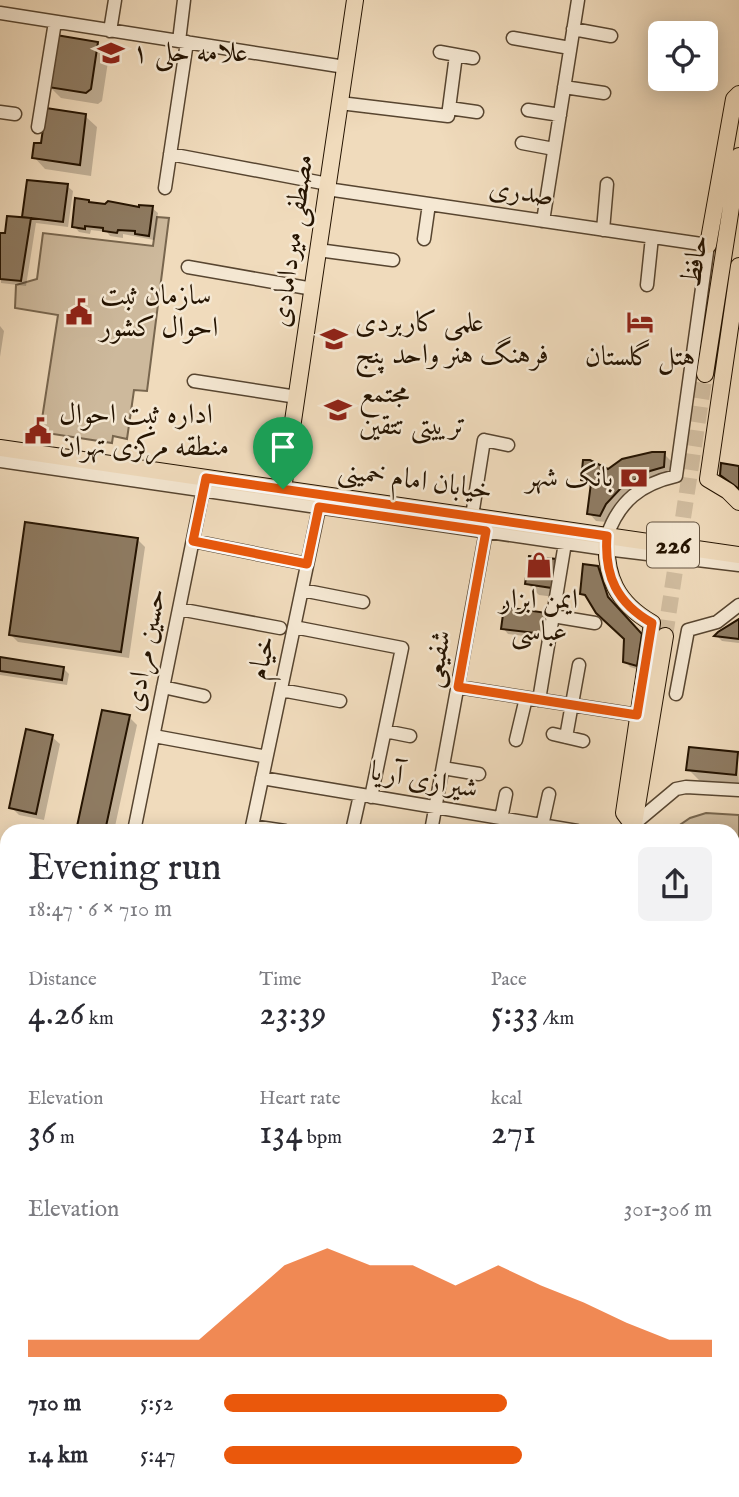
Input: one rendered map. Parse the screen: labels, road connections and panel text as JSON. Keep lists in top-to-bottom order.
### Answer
{
  "streets": {
    "main road": [
      "مصطفی میردامادی",
      "حافظ",
      "خیابان امام خمینی",
      "226"
    ],
    "street": [
      "صدری",
      "حسین مرادی",
      "خیام",
      "شفیعی",
      "شیرازی آریا"
    ]
  },
  "crossings": [
    ["صدری", "مصطفی میردامادی"],
    ["مصطفی میردامادی", "خیابان امام خمینی"],
    ["خیابان امام خمینی", "حسین مرادی"],
    ["خیابان امام خمینی", "خیام"],
    ["خیابان امام خمینی", "شفیعی"],
    ["خیام", "شیرازی آریا"],
    ["شفیعی", "شیرازی آریا"]
  ],
  "places": {
    "school or university": ["علامه حلی ۱", "علمی کاربردی فرهنگ هنر واحد پنج", "مجتمع ترییتی تتقین"],
    "public building": ["سازمان ثبت احوال کشور", "اداره ثبت احوال منطقه مركزی تهران"],
    "hotel": ["هتل گلستان"],
    "bank": ["بانک شهر"],
    "shop": ["ایمن ابزار عباسی"]
  },
  "page": {
    "heading": ["Evening run", "18:47 · 6 × 710 m"],
    "stats": [
      ["Distance", "4.26 km"],
      ["Time", "23:39"],
      ["Pace", "5:33 /km"],
      ["Elevation", "36 m"],
      ["Heart rate", "134 bpm"],
      ["kcal", "271"]
    ],
    "chart": ["Elevation", "301–306 m"],
    "list": [
      {
        "name": "710 m",
        "note": "5:52"
      },
      {
        "name": "1.4 km",
        "note": "5:47"
      }
    ]
  }
}
